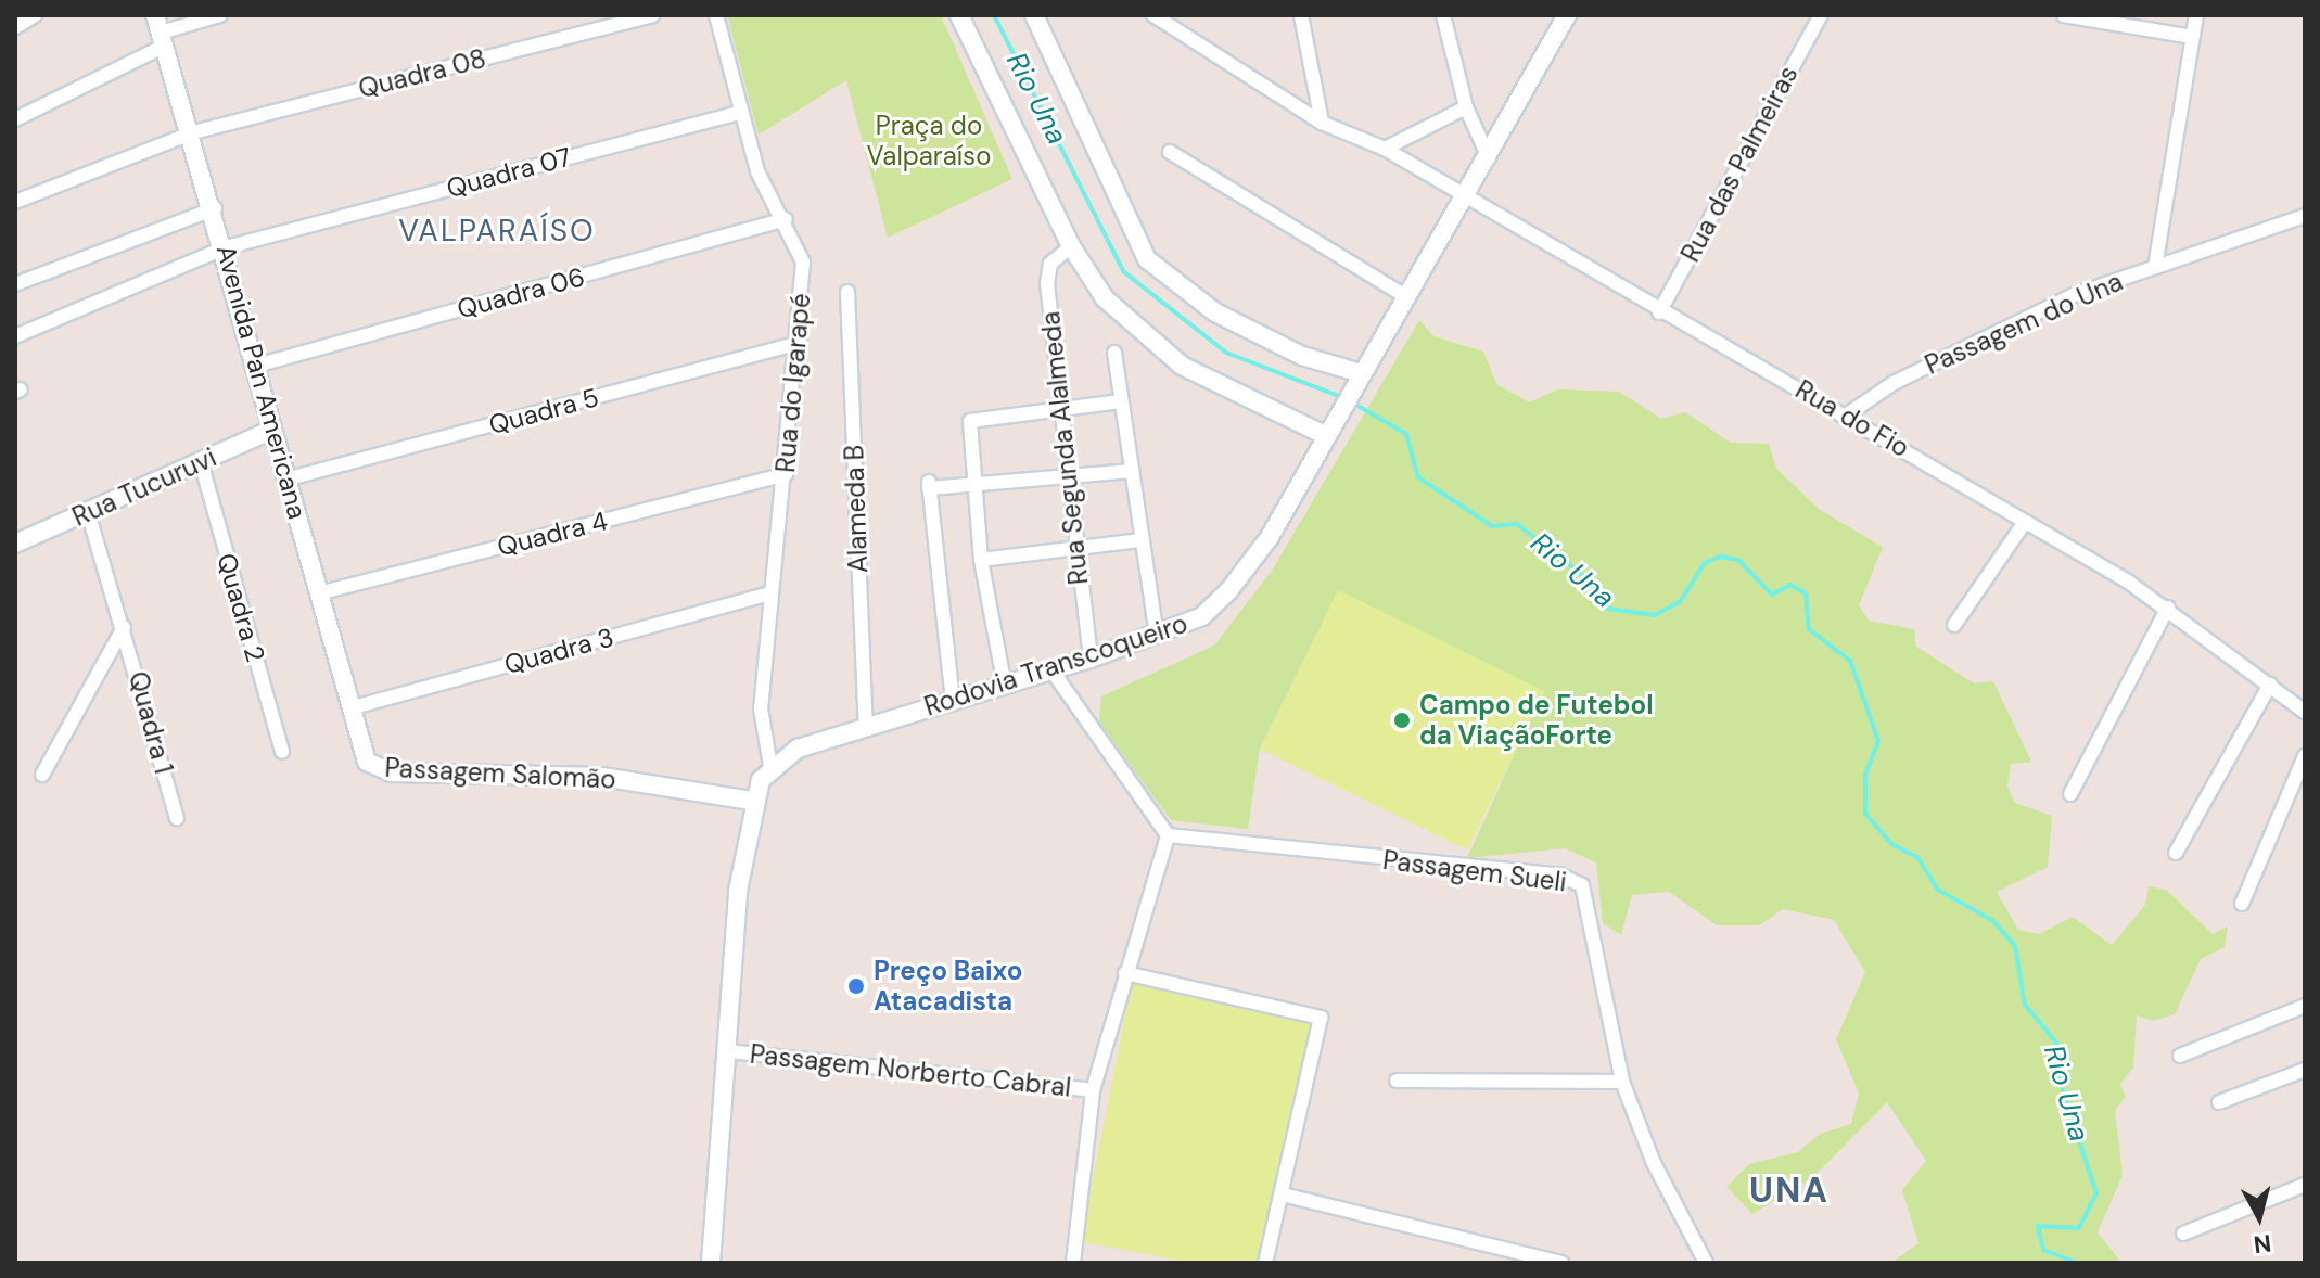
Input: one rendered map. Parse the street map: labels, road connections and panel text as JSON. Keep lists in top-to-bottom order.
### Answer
{
  "streets": {
    "street": [
      "Quadra 08",
      "Rua das Palmeiras",
      "Quadra 07",
      "Quadra 06",
      "Passagem do Una",
      "Avenida Pan Americana",
      "Rua do Igarapé",
      "Quadra 5",
      "Rua do Fio",
      "Rua Segunda Alalmeda",
      "Rua Tucuruvi",
      "Alameda B",
      "Quadra 4",
      "Quadra 2",
      "Quadra 3",
      "Rodovia Transcoqueiro",
      "Quadra 1",
      "Passagem Salomão",
      "Passagem Sueli",
      "Passagem Norberto Cabral"
    ]
  },
  "crossings": [
    ["Quadra 08", "Avenida Pan Americana"],
    ["Rua das Palmeiras", "Rua do Fio"],
    ["Quadra 07", "Avenida Pan Americana"],
    ["Quadra 07", "Rua do Igarapé"],
    ["Quadra 06", "Avenida Pan Americana"],
    ["Quadra 06", "Rua do Igarapé"],
    ["Passagem do Una", "Rua do Fio"],
    ["Avenida Pan Americana", "Quadra 5"],
    ["Avenida Pan Americana", "Rua Tucuruvi"],
    ["Avenida Pan Americana", "Quadra 4"],
    ["Avenida Pan Americana", "Quadra 3"],
    ["Avenida Pan Americana", "Passagem Salomão"],
    ["Rua do Igarapé", "Quadra 5"],
    ["Rua do Igarapé", "Quadra 4"],
    ["Rua do Igarapé", "Quadra 3"],
    ["Rua do Igarapé", "Rodovia Transcoqueiro"],
    ["Rua do Fio", "Rodovia Transcoqueiro"],
    ["Rua Segunda Alalmeda", "Rodovia Transcoqueiro"],
    ["Rua Tucuruvi", "Quadra 2"],
    ["Rua Tucuruvi", "Quadra 1"],
    ["Alameda B", "Rodovia Transcoqueiro"]
  ],
  "districts": ["VALPARAÍSO", "UNA"],
  "water": ["Rio Una"],
  "parks": ["Praça do Valparaíso"],
  "places": ["Campo de Futebol da ViaçãoForte", "Preço Baixo Atacadista"],
  "north": "bottom"
}
